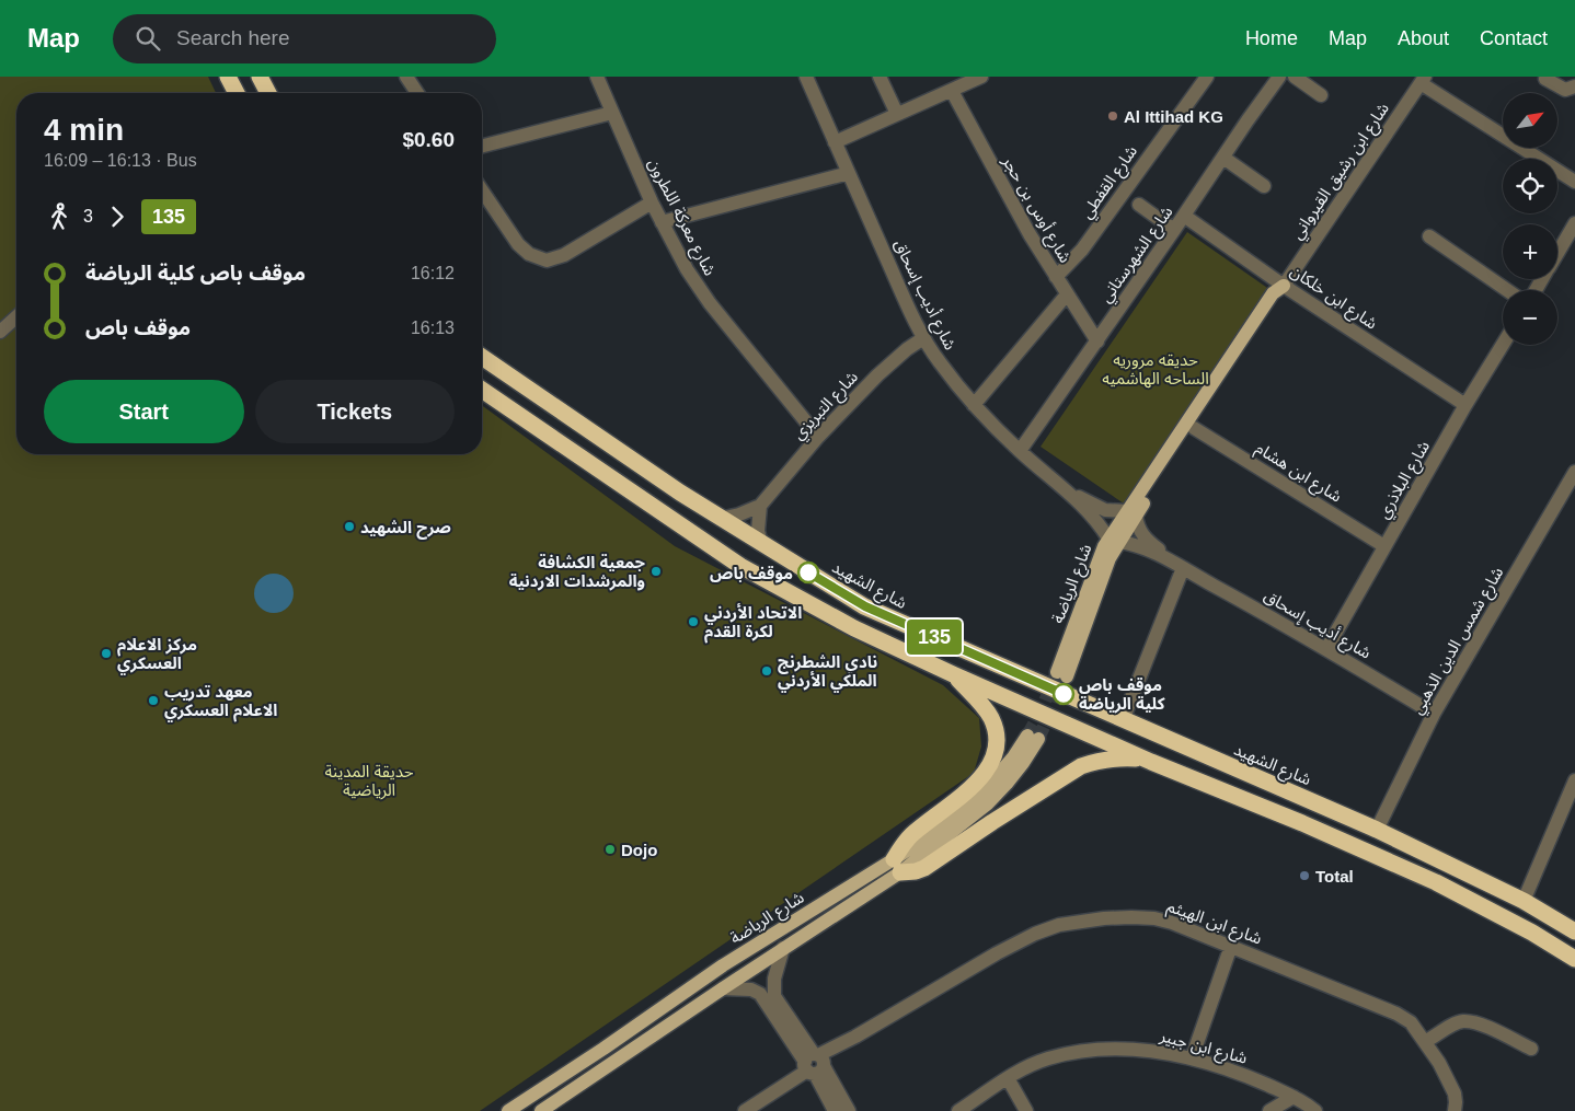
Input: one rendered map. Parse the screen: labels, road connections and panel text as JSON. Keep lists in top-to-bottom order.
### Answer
{
  "streets": {
    "highway": ["شارع الشهيد"],
    "main road": ["شارع ابن رشيق القيرواني", "شارع الرياضة"],
    "street": [
      "شارع القفطي",
      "شارع أوس بن حجر",
      "شارع معركة اللطرون",
      "شارع الشهرستاني",
      "شارع أديب إسحاق",
      "شارع ابن خلكان",
      "شارع التبريزي",
      "شارع ابن هشام",
      "شارع البلاذري",
      "شارع شمس الدين الذهبي",
      "شارع ابن الهيثم",
      "شارع ابن جبير"
    ]
  },
  "crossings": [
    ["شارع ابن رشيق القيرواني", "شارع أديب إسحاق"],
    ["شارع ابن رشيق القيرواني", "شارع ابن خلكان"],
    ["شارع ابن رشيق القيرواني", "شارع ابن هشام"],
    ["شارع ابن رشيق القيرواني", "شارع الرياضة"],
    ["شارع القفطي", "شارع أوس بن حجر"],
    ["شارع أوس بن حجر", "شارع الشهرستاني"],
    ["شارع معركة اللطرون", "شارع التبريزي"],
    ["شارع الشهرستاني", "شارع أديب إسحاق"],
    ["شارع الشهرستاني", "شارع ابن خلكان"],
    ["شارع أديب إسحاق", "شارع التبريزي"],
    ["شارع أديب إسحاق", "شارع البلاذري"],
    ["شارع أديب إسحاق", "شارع الرياضة"],
    ["شارع أديب إسحاق", "شارع شمس الدين الذهبي"],
    ["شارع ابن خلكان", "شارع البلاذري"],
    ["شارع التبريزي", "شارع الشهيد"],
    ["شارع ابن هشام", "شارع البلاذري"],
    ["شارع الشهيد", "شارع شمس الدين الذهبي"]
  ],
  "parks": ["حديقه مروريه الساحه الهاشميه", "حديقة المدينة الرياضية"],
  "places": [
    "Al Ittihad KG",
    "صرح الشهيد",
    "جمعية الكشافة والمرشدات الاردنية",
    "موقف باص",
    "الاتحاد الأردني لكرة القدم",
    "مركز الاعلام العسكري",
    "نادي الشطرنج الملكي الأردني",
    "موقف باص كلية الرياضة",
    "معهد تدريب الاعلام العسكري",
    "Dojo",
    "Total"
  ],
  "lines": ["bus line 135"],
  "north": "top right",
  "page": {
    "header": "Map",
    "search": "Search here",
    "nav": [
      "Home",
      "Map",
      "About",
      "Contact"
    ],
    "on_map": "135",
    "map_buttons": ["+", "−"],
    "heading": ["4 min", "16:09 – 16:13 · Bus", "$0.60"],
    "legs": ["3", "135"],
    "list": [
      {
        "name": "موقف باص كلية الرياضة",
        "value": "16:12"
      },
      {
        "name": "موقف باص",
        "value": "16:13"
      }
    ],
    "buttons": ["Start", "Tickets"]
  }
}
